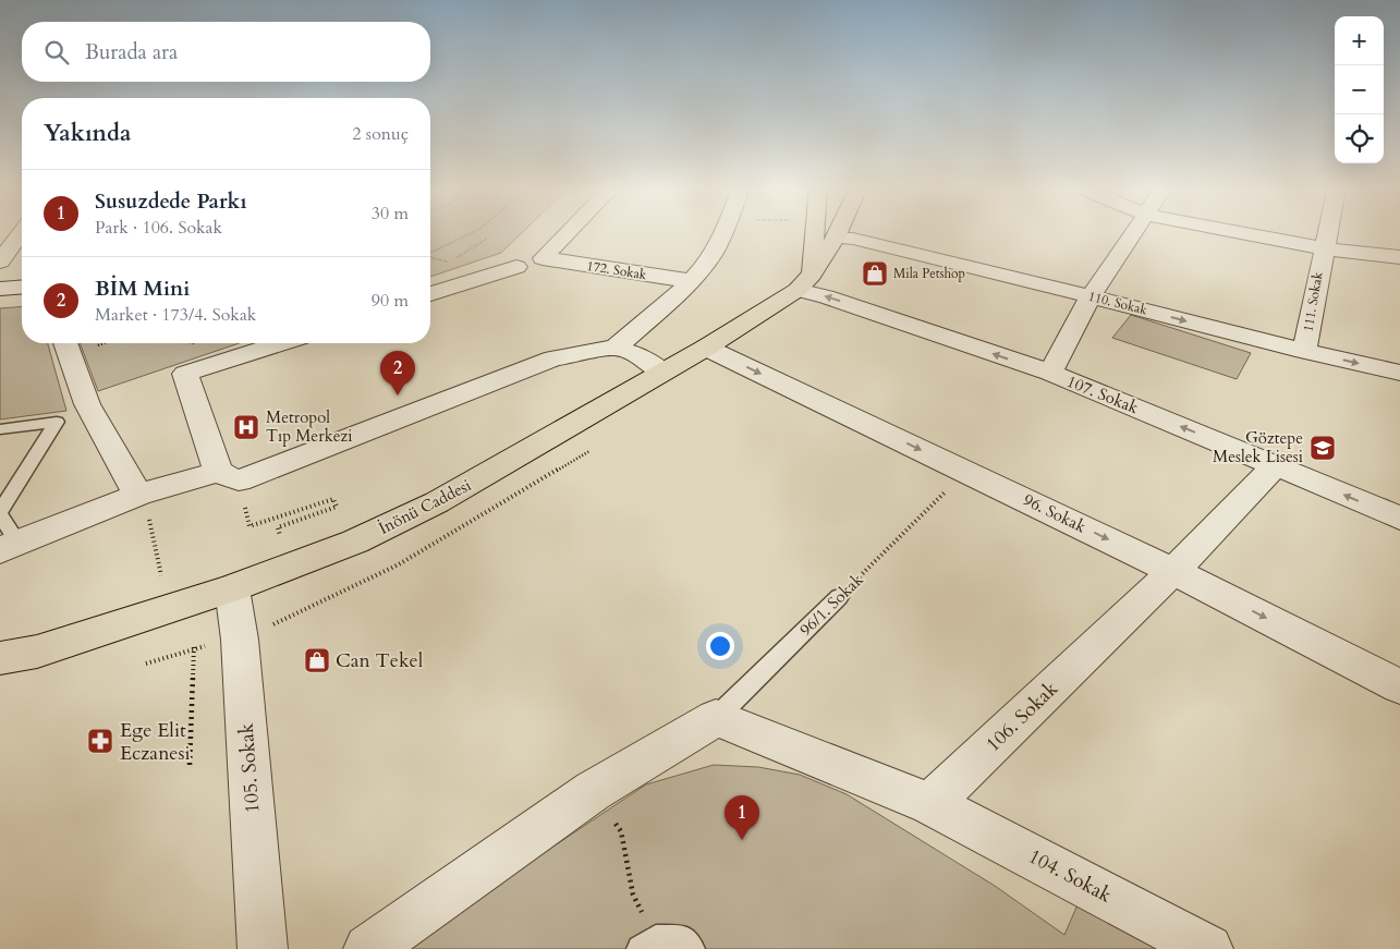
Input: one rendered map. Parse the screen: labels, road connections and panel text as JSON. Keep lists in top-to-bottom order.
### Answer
{
  "streets": {
    "main road": ["İnönü Caddesi"],
    "street": [
      "172. Sokak",
      "111. Sokak",
      "110. Sokak",
      "107. Sokak",
      "96. Sokak",
      "106. Sokak",
      "105. Sokak",
      "104. Sokak"
    ],
    "lane": ["96/1. Sokak"]
  },
  "crossings": [
    ["111. Sokak", "110. Sokak"],
    ["110. Sokak", "İnönü Caddesi"],
    ["107. Sokak", "İnönü Caddesi"],
    ["107. Sokak", "106. Sokak"],
    ["İnönü Caddesi", "96. Sokak"],
    ["İnönü Caddesi", "105. Sokak"],
    ["96. Sokak", "106. Sokak"],
    ["106. Sokak", "104. Sokak"]
  ],
  "one_way": ["107. Sokak", "96. Sokak"],
  "places": {
    "shop": ["Mila Petshop", "Can Tekel"],
    "hospital": ["Metropol Tıp Merkezi"],
    "school or university": ["Göztepe Meslek Lisesi"],
    "pharmacy": ["Ege Elit Eczanesi"]
  },
  "page": {
    "map_buttons": ["+", "−"],
    "search": "Burada ara",
    "heading": ["Yakında", "2 sonuç"],
    "list": [
      {
        "mark": "1",
        "name": "Susuzdede Parkı",
        "note": "Park · 106. Sokak",
        "value": "30 m"
      },
      {
        "mark": "2",
        "name": "BİM Mini",
        "note": "Market · 173/4. Sokak",
        "value": "90 m"
      }
    ],
    "pins": ["2", "1"]
  }
}
